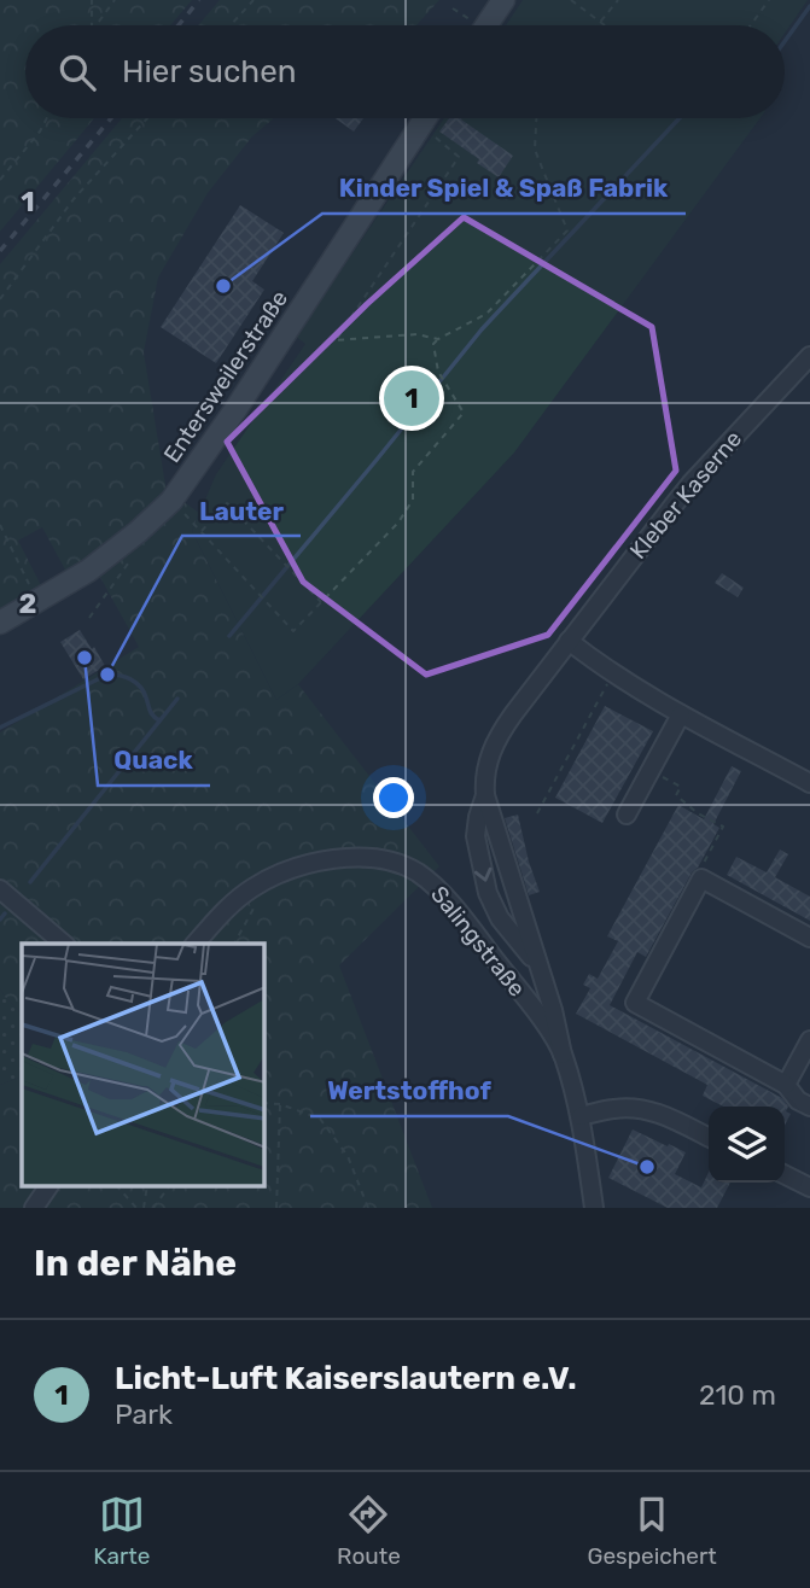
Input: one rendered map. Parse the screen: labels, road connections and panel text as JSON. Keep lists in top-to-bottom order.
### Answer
{
  "streets": {
    "main road": ["Entersweilerstraße"],
    "street": ["Kleber Kaserne", "Salingstraße"]
  },
  "places": [
    "Kinder Spiel & Spaß Fabrik",
    "Quack",
    "Lauter",
    "Wertstoffhof"
  ],
  "page": {
    "search": "Hier suchen",
    "pins": "1",
    "heading": "In der Nähe",
    "list": [
      {
        "mark": "1",
        "name": "Licht-Luft Kaiserslautern e.V.",
        "note": "Park",
        "value": "210 m"
      }
    ],
    "nav": ["Karte", "Route", "Gespeichert"]
  },
  "grid": {
    "rows": ["1", "2"]
  }
}
